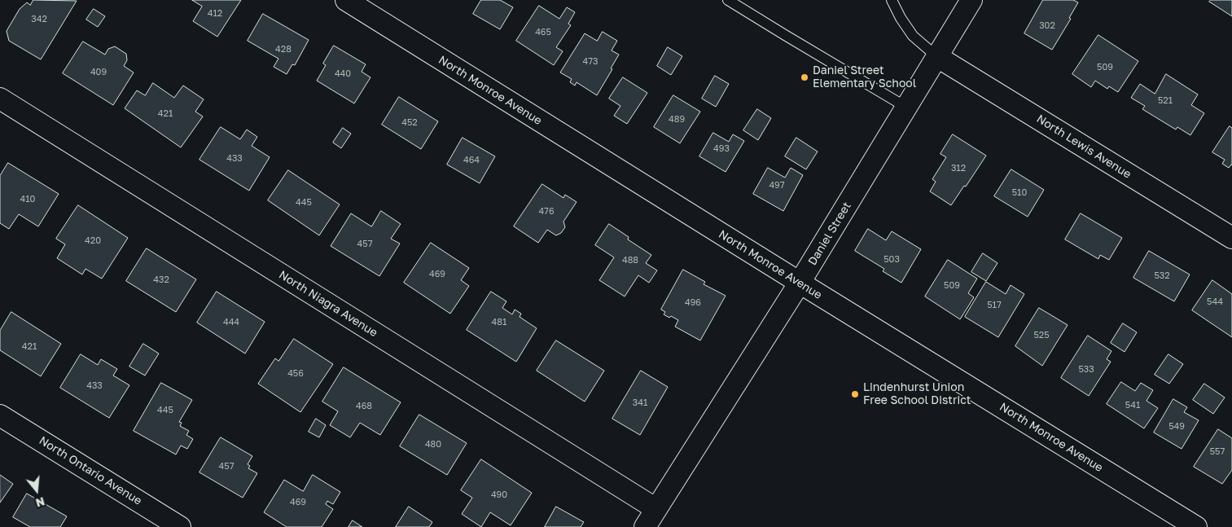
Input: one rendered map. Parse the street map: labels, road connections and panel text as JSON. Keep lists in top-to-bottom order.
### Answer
{
  "streets": {
    "street": [
      "North Monroe Avenue",
      "North Lewis Avenue",
      "Daniel Street",
      "North Niagra Avenue",
      "North Ontario Avenue"
    ]
  },
  "crossings": [
    ["North Monroe Avenue", "Daniel Street"],
    ["North Lewis Avenue", "Daniel Street"],
    ["Daniel Street", "North Niagra Avenue"]
  ],
  "places": ["Daniel Street Elementary School", "Lindenhurst Union Free School District"],
  "house_numbers": [
    "412",
    "342",
    "302",
    "465",
    "428",
    "473",
    "509",
    "409",
    "440",
    "521",
    "421",
    "489",
    "452",
    "493",
    "433",
    "464",
    "312",
    "497",
    "510",
    "410",
    "445",
    "476",
    "420",
    "457",
    "503",
    "488",
    "469",
    "532",
    "432",
    "509",
    "544",
    "496",
    "517",
    "444",
    "481",
    "525",
    "421",
    "533",
    "456",
    "433",
    "341",
    "541",
    "468",
    "445",
    "549",
    "480",
    "557",
    "457",
    "490",
    "469"
  ],
  "north": "bottom"
}
